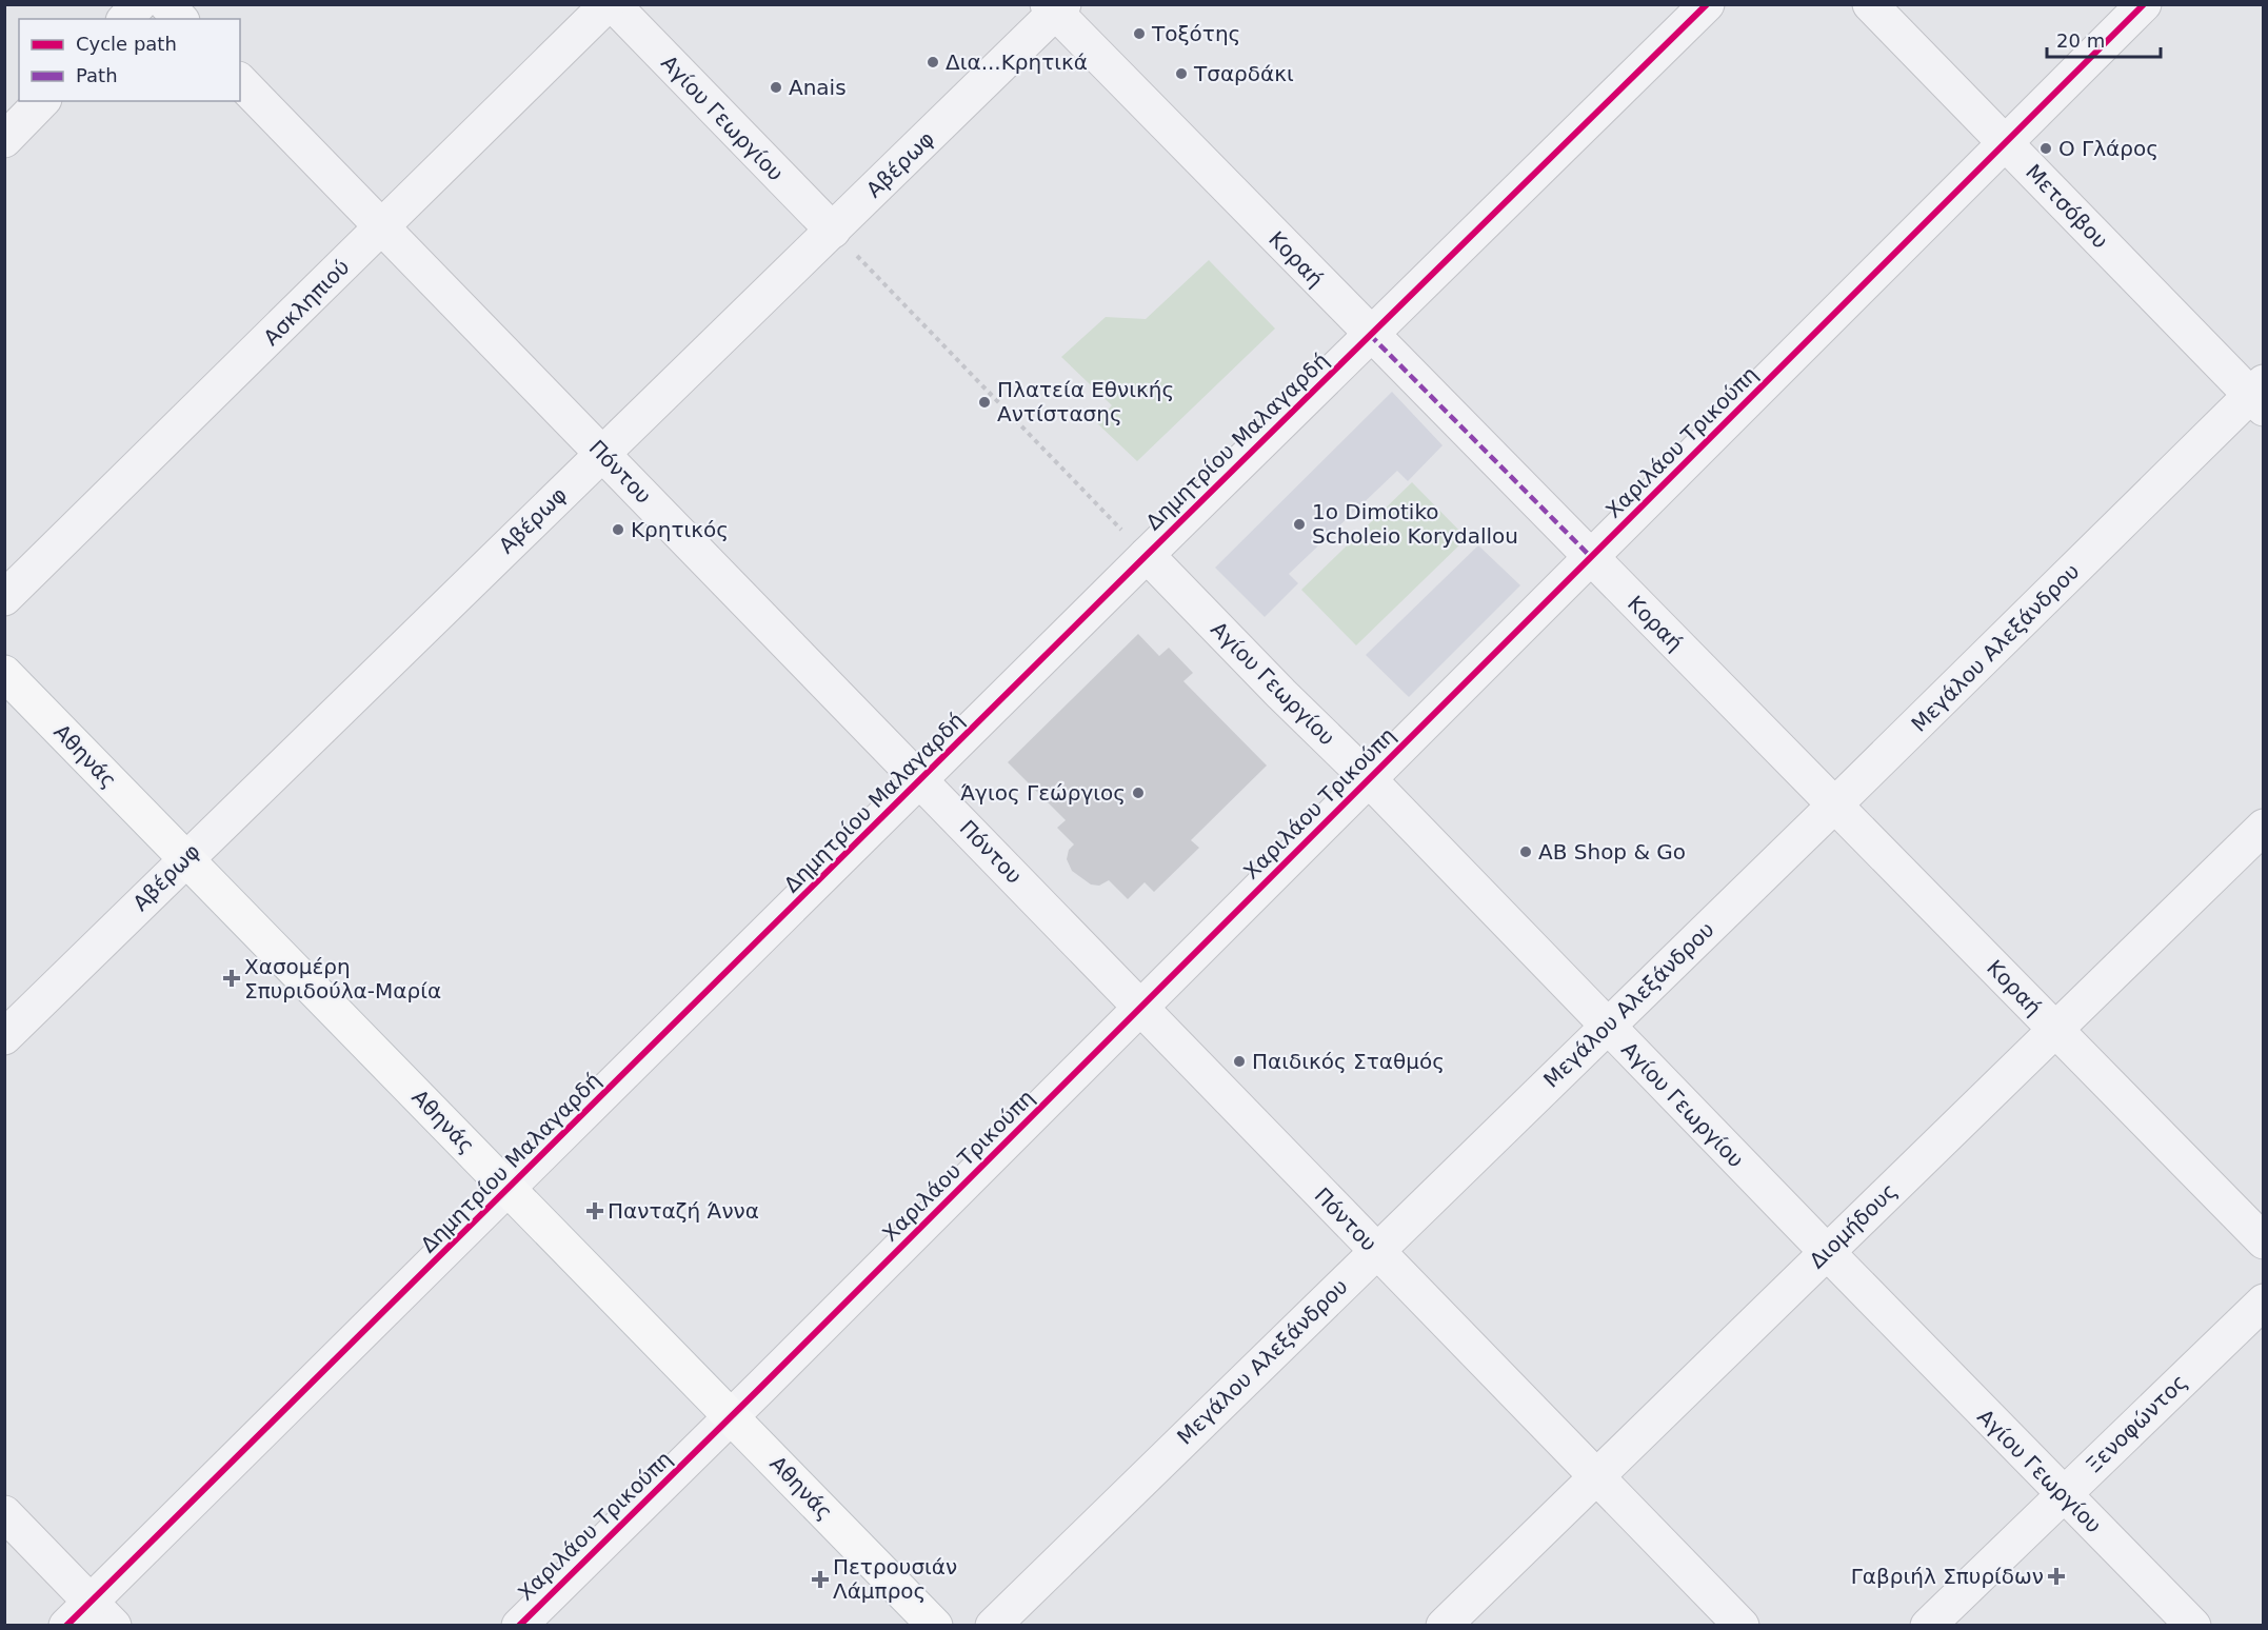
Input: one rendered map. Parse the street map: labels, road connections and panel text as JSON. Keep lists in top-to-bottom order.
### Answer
{
  "streets": {
    "main road": ["Αθηνάς"],
    "street": [
      "Αγίου Γεωργίου",
      "Αβέρωφ",
      "Μετσόβου",
      "Κοραή",
      "Ασκληπιού",
      "Δημητρίου Μαλαγαρδή",
      "Χαριλάου Τρικούπη",
      "Πόντου",
      "Μεγάλου Αλεξάνδρου",
      "Διομήδους",
      "Ξενοφώντος"
    ]
  },
  "crossings": [
    ["Αγίου Γεωργίου", "Αβέρωφ"],
    ["Αγίου Γεωργίου", "Δημητρίου Μαλαγαρδή"],
    ["Αγίου Γεωργίου", "Χαριλάου Τρικούπη"],
    ["Αγίου Γεωργίου", "Μεγάλου Αλεξάνδρου"],
    ["Αγίου Γεωργίου", "Διομήδους"],
    ["Αγίου Γεωργίου", "Ξενοφώντος"],
    ["Αβέρωφ", "Κοραή"],
    ["Αβέρωφ", "Πόντου"],
    ["Αβέρωφ", "Αθηνάς"],
    ["Μετσόβου", "Χαριλάου Τρικούπη"],
    ["Μετσόβου", "Μεγάλου Αλεξάνδρου"],
    ["Κοραή", "Δημητρίου Μαλαγαρδή"],
    ["Κοραή", "Χαριλάου Τρικούπη"],
    ["Κοραή", "Μεγάλου Αλεξάνδρου"],
    ["Κοραή", "Διομήδους"],
    ["Ασκληπιού", "Πόντου"],
    ["Δημητρίου Μαλαγαρδή", "Πόντου"],
    ["Δημητρίου Μαλαγαρδή", "Αθηνάς"],
    ["Χαριλάου Τρικούπη", "Πόντου"],
    ["Χαριλάου Τρικούπη", "Αθηνάς"],
    ["Πόντου", "Μεγάλου Αλεξάνδρου"],
    ["Πόντου", "Διομήδους"]
  ],
  "places": {
    "other": [
      "Τοξότης",
      "Δια...Κρητικά",
      "Τσαρδάκι",
      "Anais",
      "Ο Γλάρος",
      "Πλατεία Εθνικής Αντίστασης",
      "1o Dimotiko Scholeio Korydallou",
      "Κρητικός",
      "Άγιος Γεώργιος",
      "ΑΒ Shop & Go",
      "Παιδικός Σταθμός"
    ],
    "health": [
      "Χασομέρη Σπυριδούλα-Μαρία",
      "Πανταζή Άννα",
      "Γαβριήλ Σπυρίδων",
      "Πετρουσιάν Λάμπρος"
    ]
  },
  "legend": ["Cycle path", "Path"],
  "scale_bar": "20 m"
}
